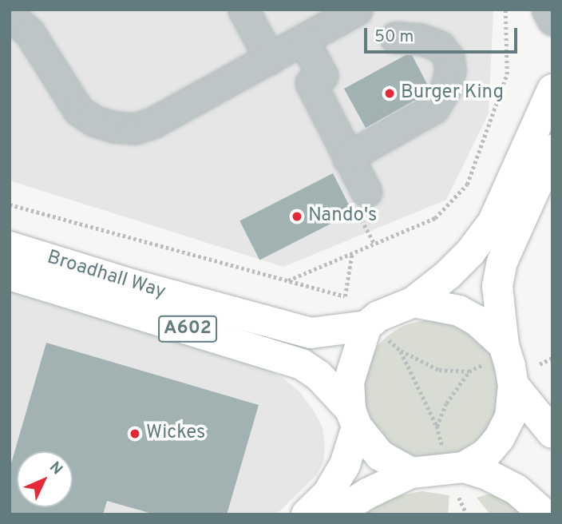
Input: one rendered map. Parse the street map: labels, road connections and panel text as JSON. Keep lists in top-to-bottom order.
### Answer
{
  "streets": {
    "main road": ["Broadhall Way", "A602"]
  },
  "places": ["Burger King", "Nando's", "Wickes"],
  "scale_bar": "50 m",
  "north": "top right"
}
